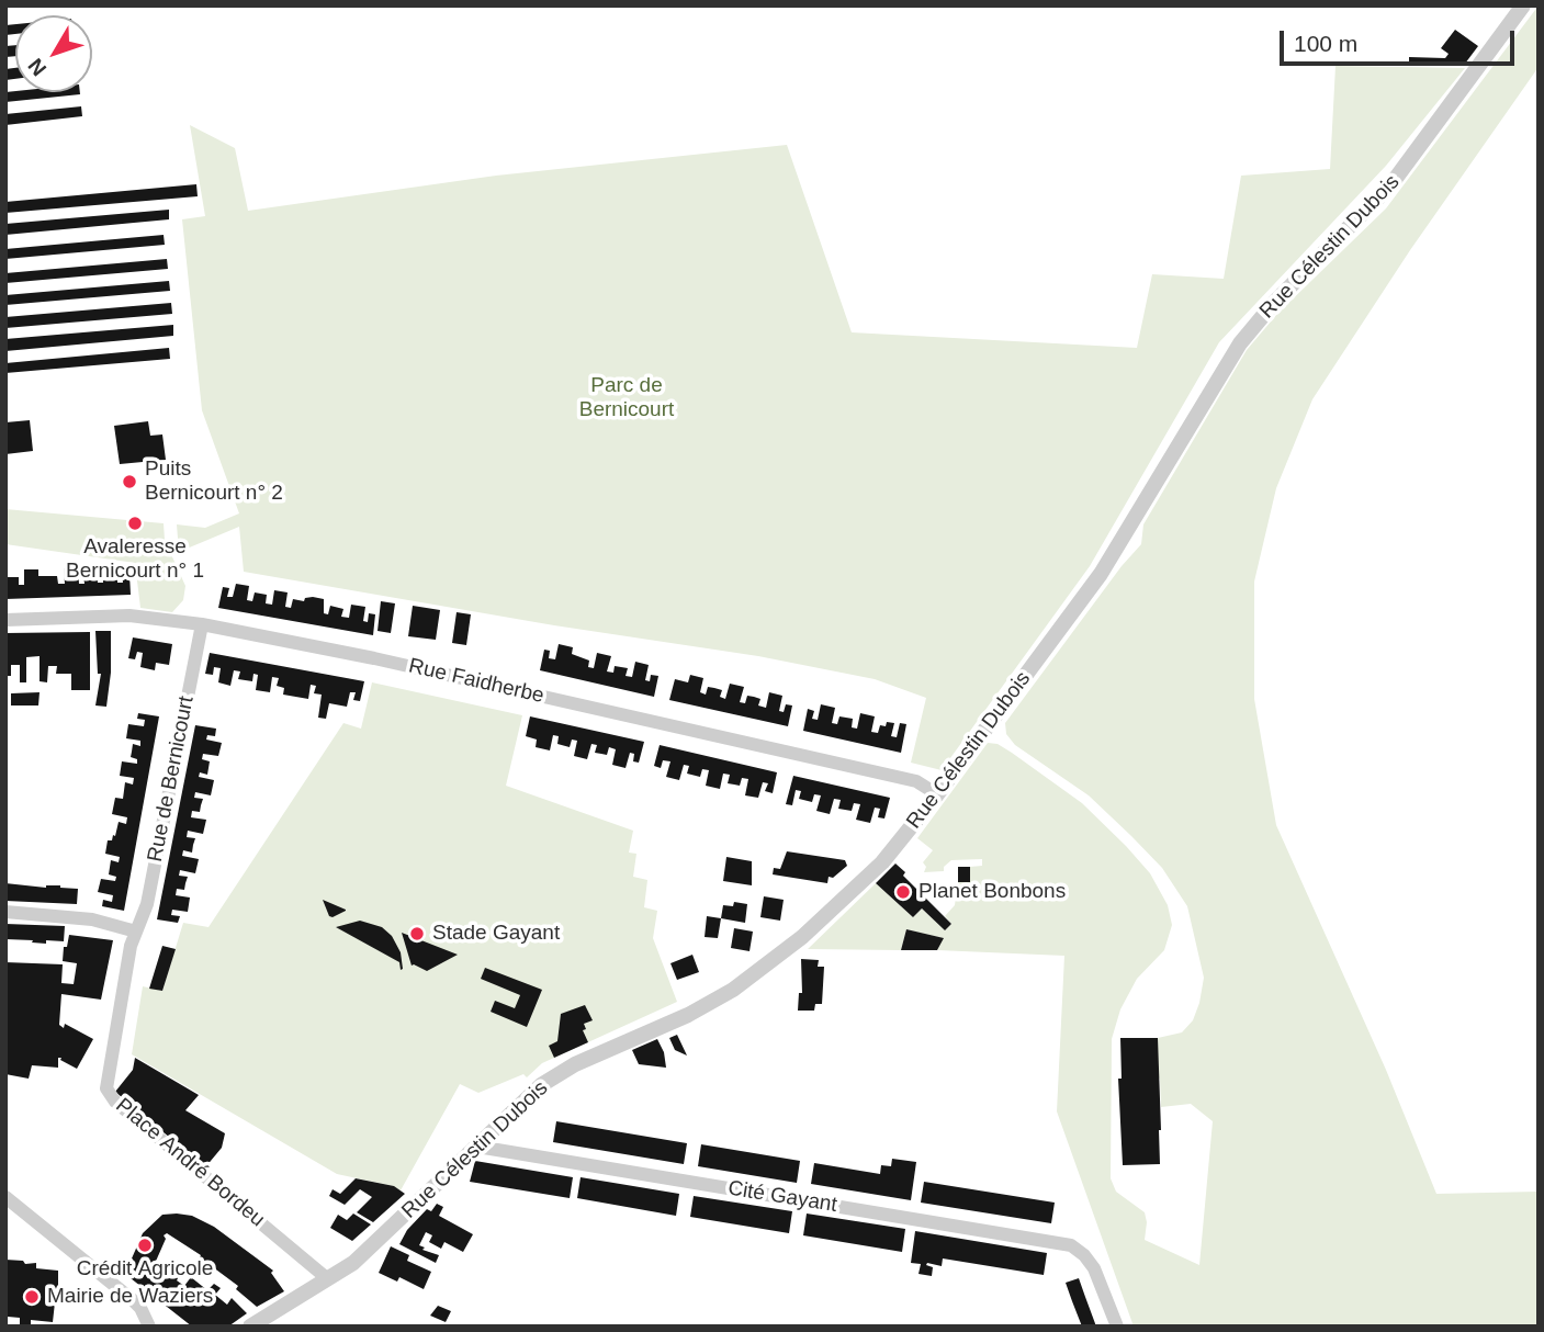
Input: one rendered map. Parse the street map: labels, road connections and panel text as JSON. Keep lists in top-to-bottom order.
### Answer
{
  "streets": {
    "street": [
      "Rue Célestin Dubois",
      "Rue Faidherbe",
      "Rue de Bernicourt",
      "Place André Bordeu",
      "Cité Gayant"
    ]
  },
  "crossings": [
    ["Rue Célestin Dubois", "Rue Faidherbe"],
    ["Rue Célestin Dubois", "Place André Bordeu"],
    ["Rue Célestin Dubois", "Cité Gayant"],
    ["Rue Faidherbe", "Rue de Bernicourt"],
    ["Rue de Bernicourt", "Place André Bordeu"]
  ],
  "parks": ["Parc de Bernicourt"],
  "places": [
    "Puits Bernicourt n° 2",
    "Avaleresse Bernicourt n° 1",
    "Planet Bonbons",
    "Stade Gayant",
    "Crédit Agricole",
    "Mairie de Waziers"
  ],
  "scale_bar": "100 m",
  "north": "bottom left"
}
